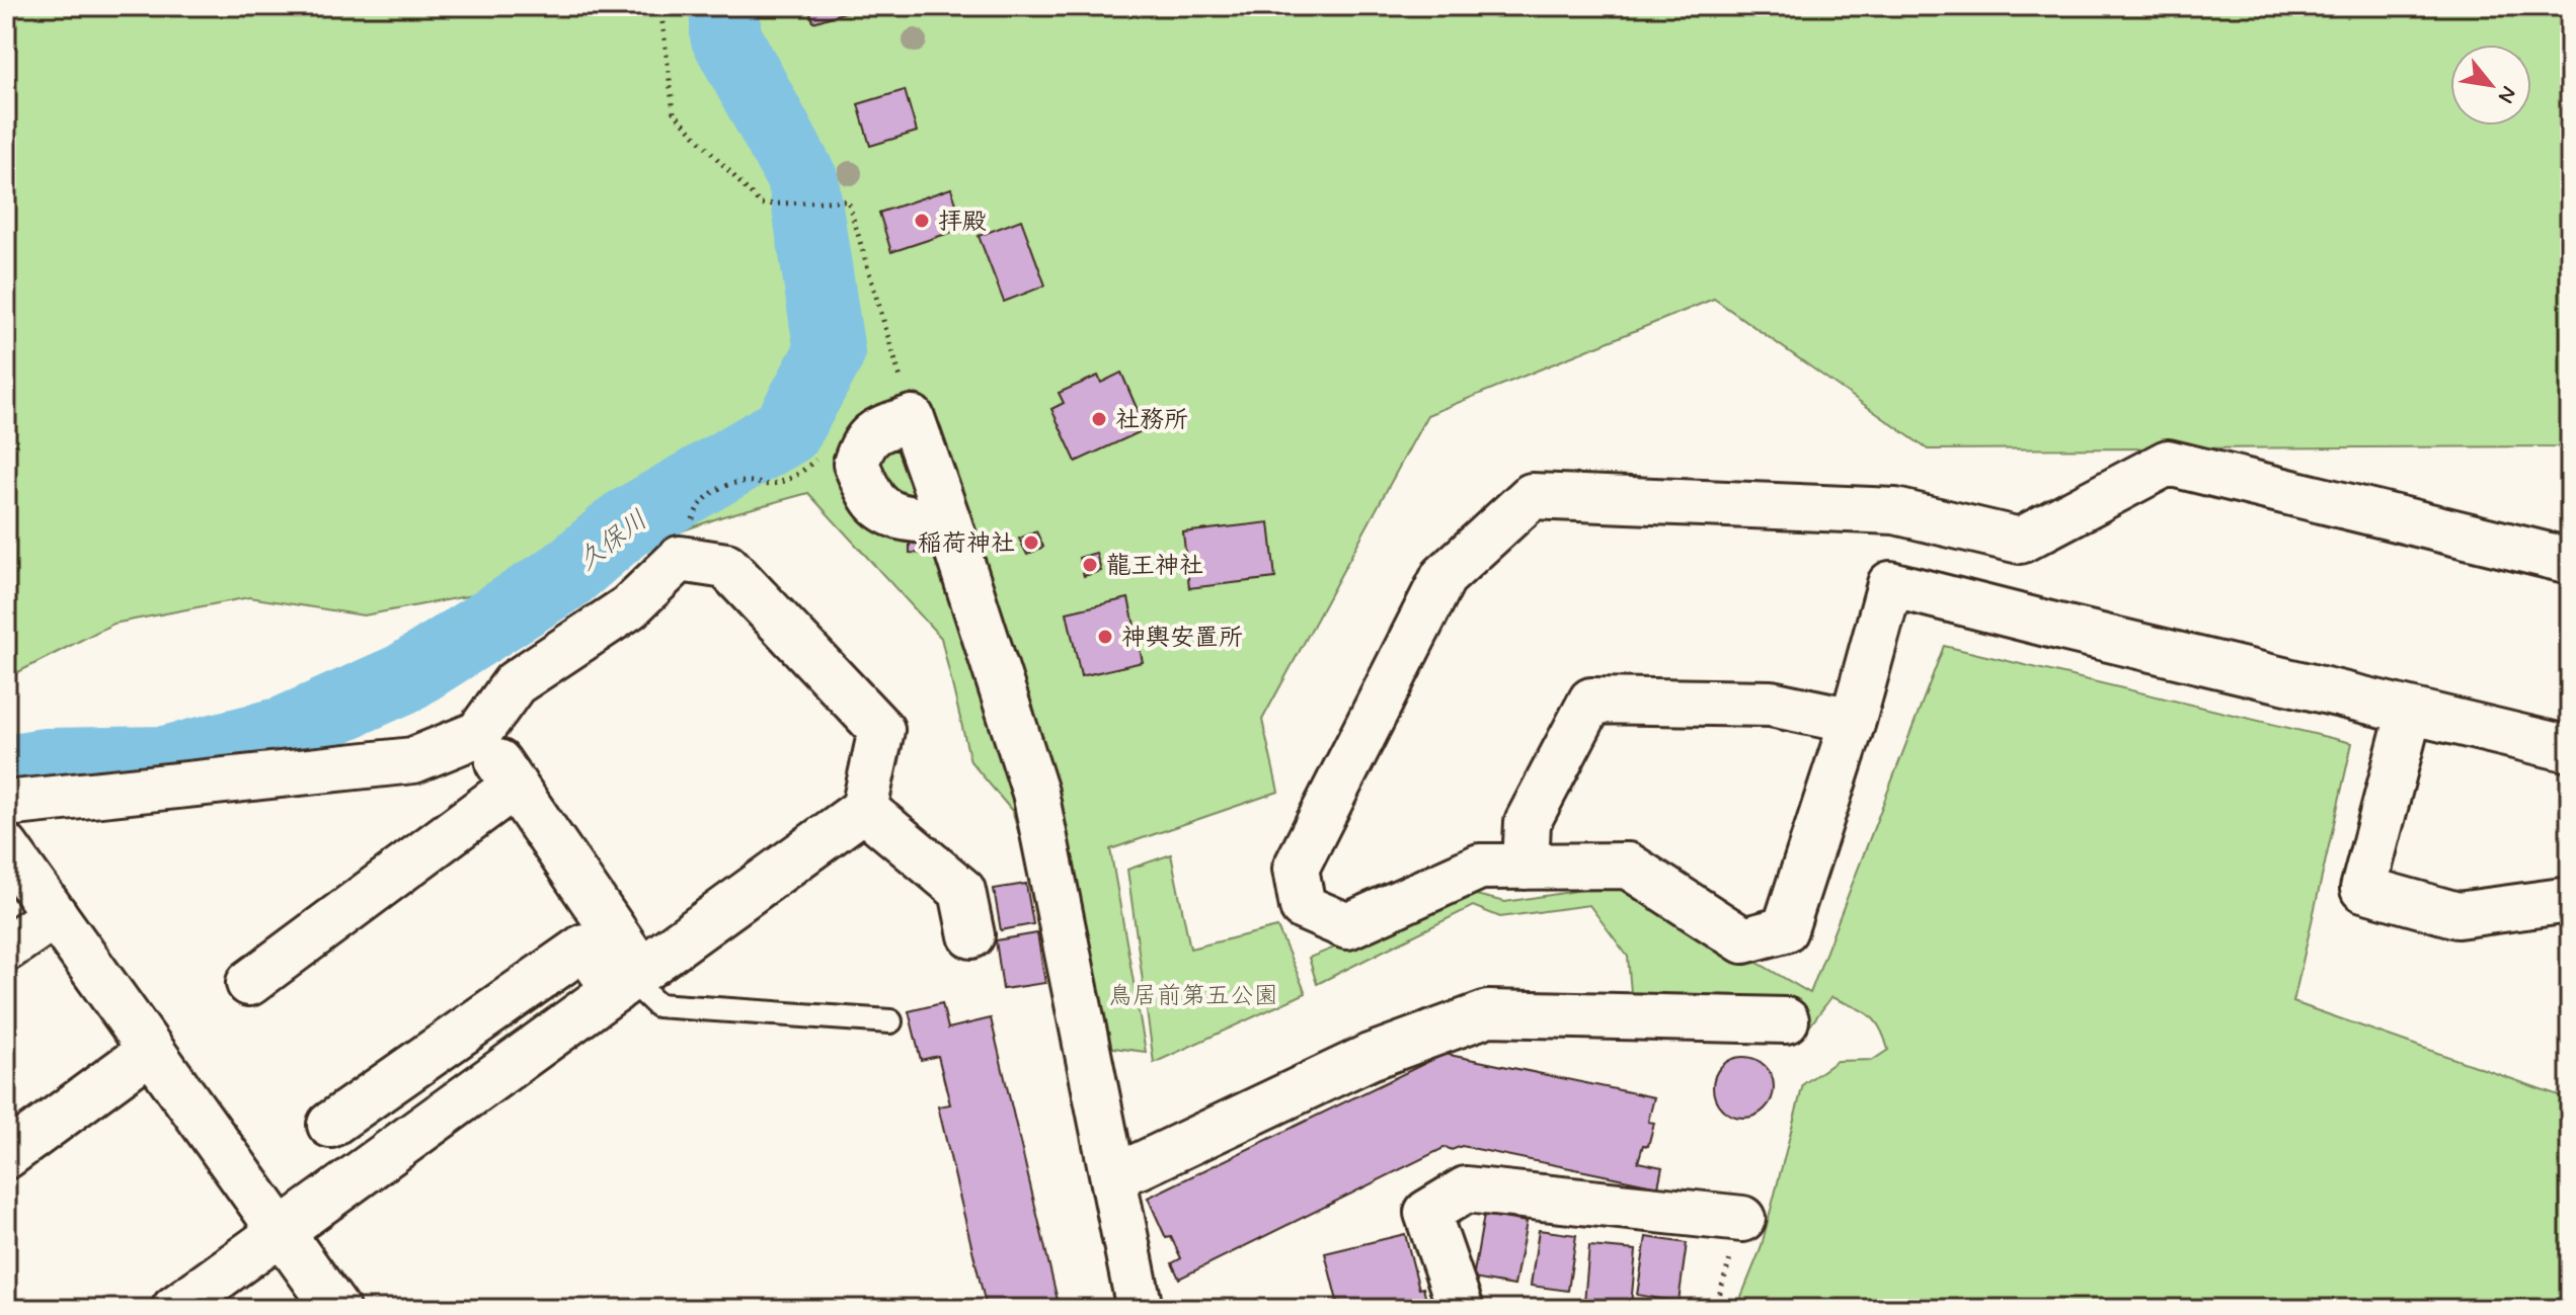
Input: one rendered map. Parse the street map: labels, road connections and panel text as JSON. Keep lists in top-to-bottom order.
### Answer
{
  "water": ["久保川"],
  "parks": ["鳥居前第五公園"],
  "places": [
    "拝殿",
    "社務所",
    "稲荷神社",
    "龍王神社",
    "神輿安置所"
  ],
  "north": "bottom right"
}
